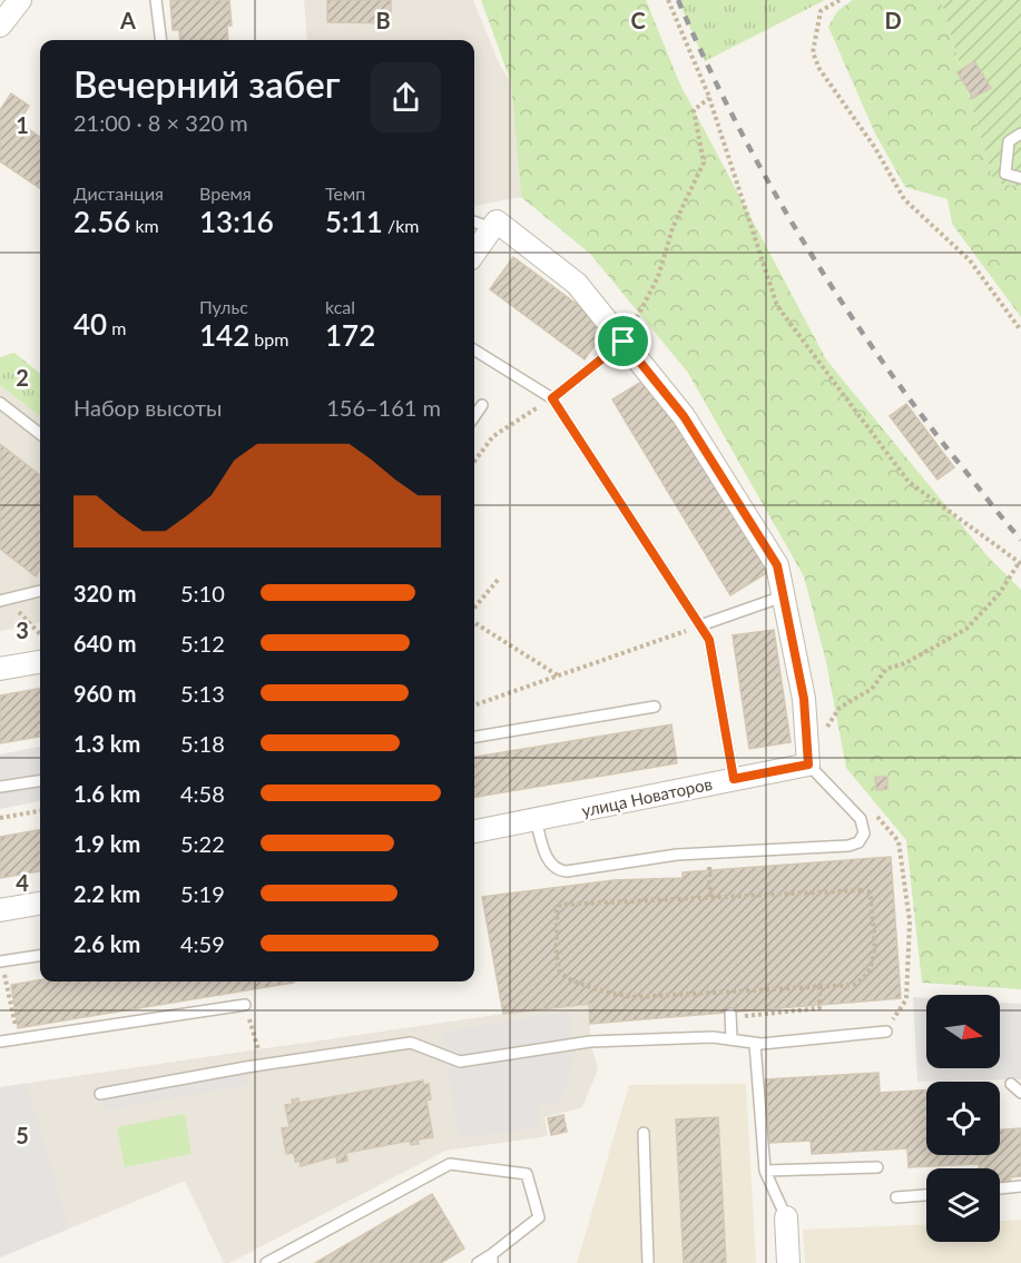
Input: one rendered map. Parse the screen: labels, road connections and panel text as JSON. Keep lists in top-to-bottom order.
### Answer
{
  "streets": {
    "street": ["улица Новаторов"]
  },
  "north": "right",
  "page": {
    "heading": ["Вечерний забег", "21:00 · 8 × 320 m"],
    "stats": [
      ["Дистанция", "2.56 km"],
      ["Время", "13:16"],
      ["Темп", "5:11 /km"],
      ["40 m"],
      ["Пульс", "142 bpm"],
      ["kcal", "172"]
    ],
    "chart": ["Набор высоты", "156–161 m"],
    "list": [
      {
        "name": "320 m",
        "note": "5:10"
      },
      {
        "name": "640 m",
        "note": "5:12"
      },
      {
        "name": "960 m",
        "note": "5:13"
      },
      {
        "name": "1.3 km",
        "note": "5:18"
      },
      {
        "name": "1.6 km",
        "note": "4:58"
      },
      {
        "name": "1.9 km",
        "note": "5:22"
      },
      {
        "name": "2.2 km",
        "note": "5:19"
      },
      {
        "name": "2.6 km",
        "note": "4:59"
      }
    ]
  },
  "grid": {
    "columns": [
      "A",
      "B",
      "C",
      "D"
    ],
    "rows": [
      "1",
      "2",
      "3",
      "4",
      "5"
    ]
  }
}
